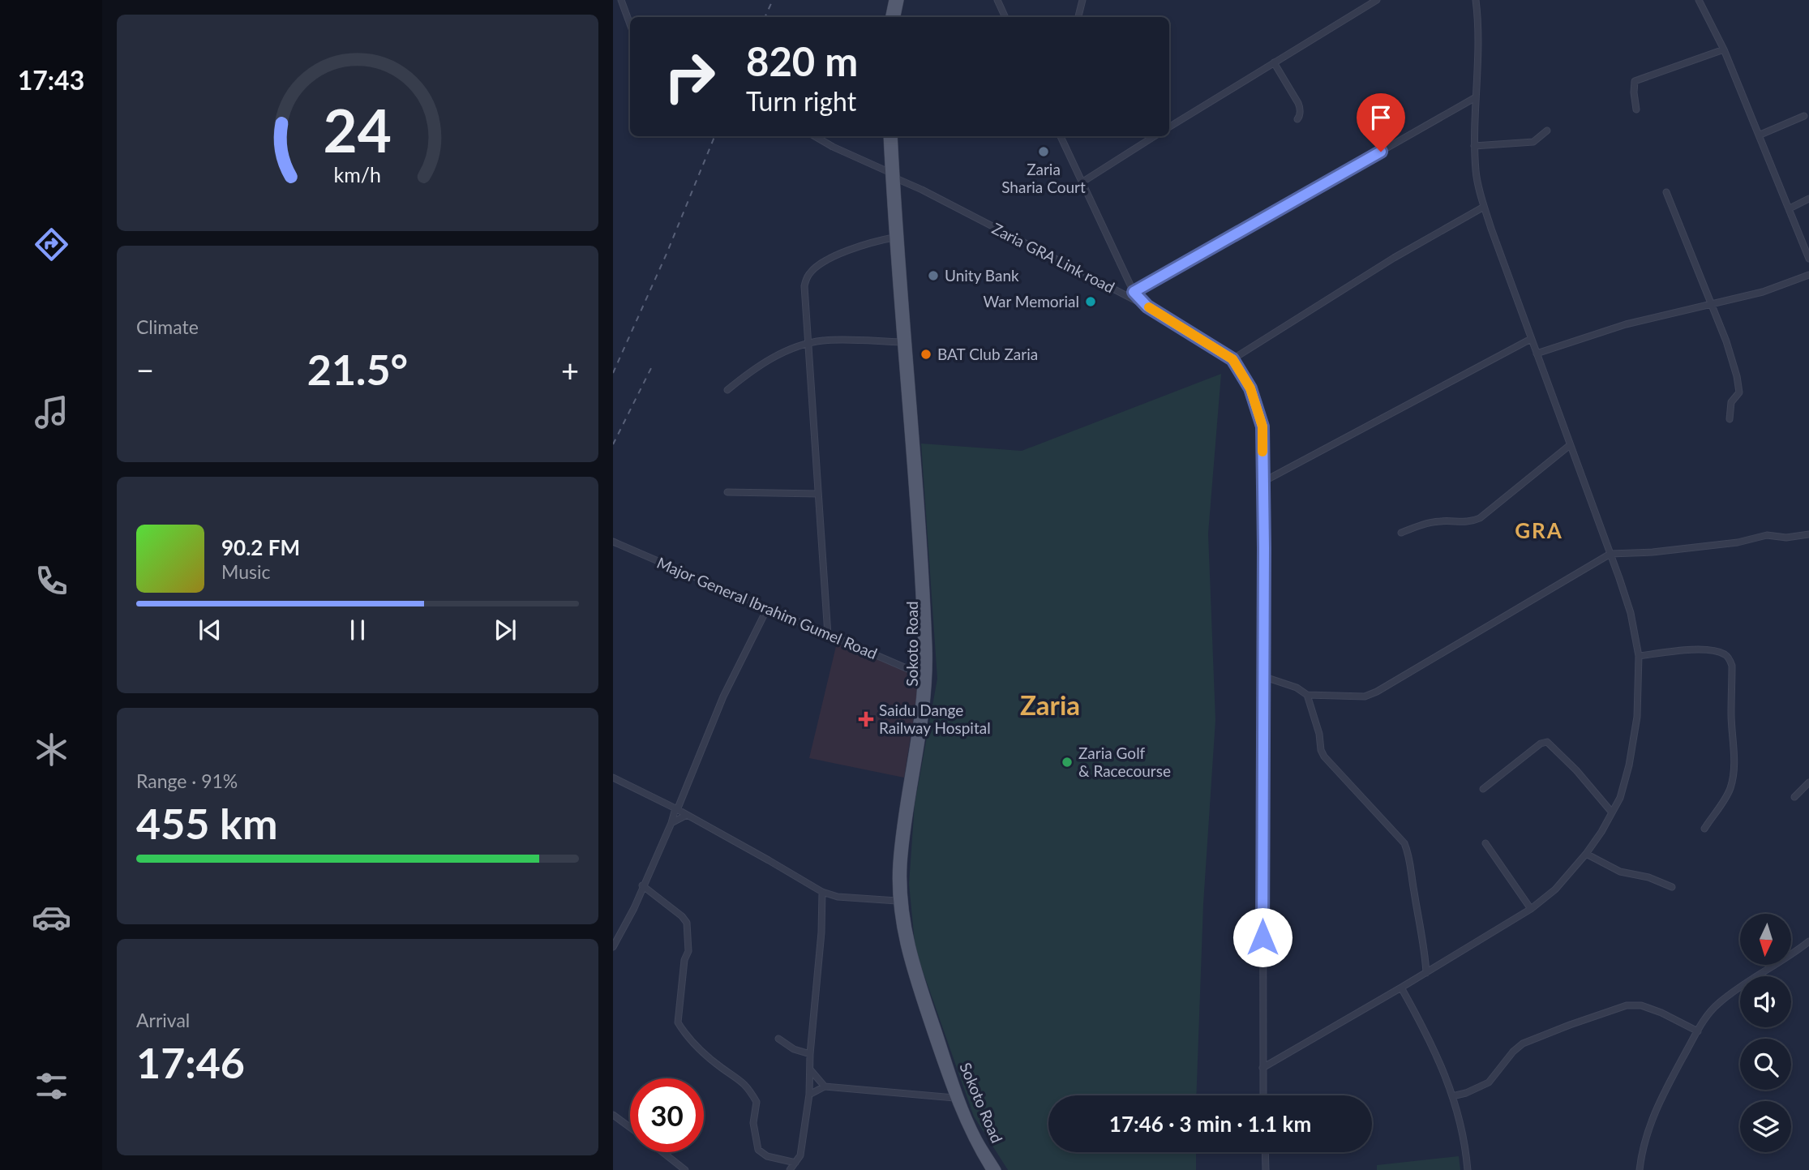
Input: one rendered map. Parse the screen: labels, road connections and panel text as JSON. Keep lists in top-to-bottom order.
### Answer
{
  "streets": {
    "main road": ["Sokoto Road"],
    "street": ["Zaria GRA Link road", "Major General Ibrahim Gumel Road"]
  },
  "crossings": [
    ["Zaria GRA Link road", "Sokoto Road"],
    ["Major General Ibrahim Gumel Road", "Sokoto Road"]
  ],
  "districts": ["GRA", "Zaria"],
  "places": {
    "other": [
      "Zaria Sharia Court",
      "Unity Bank",
      "War Memorial",
      "BAT Club Zaria",
      "Zaria Golf & Racecourse"
    ],
    "health": ["Saidu Dange Railway Hospital"]
  },
  "north": "bottom",
  "page": {
    "tabs": "17:43",
    "turn": ["820 m", "Turn right"],
    "tile": [
      "Climate",
      ["Range · 91%", "455 km"],
      ["Arrival", "17:46"]
    ],
    "heat": ["−", "21.5°", "+"],
    "song": ["90.2 FM", "Music"],
    "limit": "30",
    "trip": "17:46 · 3 min · 1.1 km",
    "gauge": ["24", "km/h"]
  }
}
